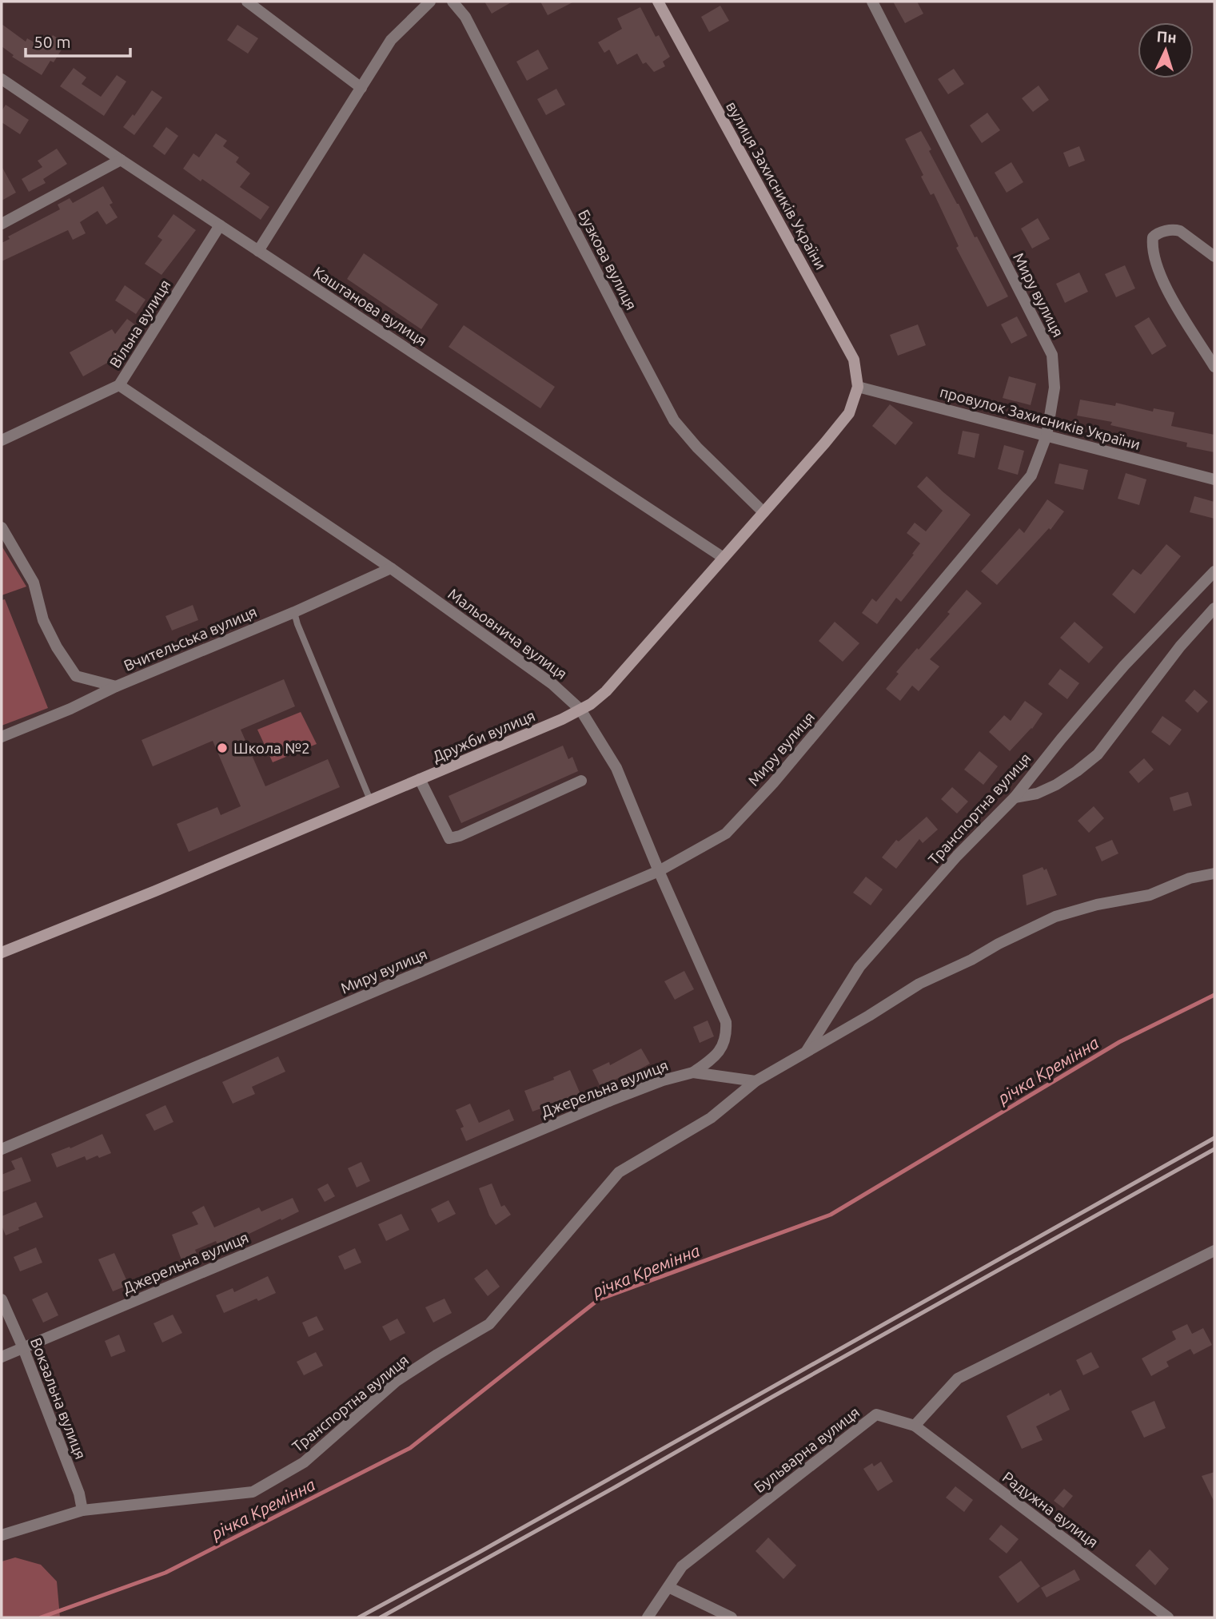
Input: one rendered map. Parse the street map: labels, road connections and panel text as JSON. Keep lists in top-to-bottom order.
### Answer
{
  "streets": {
    "street": [
      "вулиця Захисників України",
      "Бузкова вулиця",
      "Миру вулиця",
      "Каштанова вулиця",
      "Вільна вулиця",
      "провулок Захисників України",
      "Мальовнича вулиця",
      "Вчительська вулиця",
      "Дружби вулиця",
      "Транспортна вулиця",
      "Джерельна вулиця",
      "Вокзальна вулиця",
      "Бульварна вулиця",
      "Радужна вулиця"
    ]
  },
  "crossings": [
    ["вулиця Захисників України", "провулок Захисників України"],
    ["вулиця Захисників України", "Дружби вулиця"],
    ["Бузкова вулиця", "Дружби вулиця"],
    ["Миру вулиця", "провулок Захисників України"],
    ["Миру вулиця", "Мальовнича вулиця"],
    ["Каштанова вулиця", "Вільна вулиця"],
    ["Каштанова вулиця", "Дружби вулиця"],
    ["Вільна вулиця", "Мальовнича вулиця"],
    ["провулок Захисників України", "Дружби вулиця"],
    ["Мальовнича вулиця", "Вчительська вулиця"],
    ["Мальовнича вулиця", "Дружби вулиця"],
    ["Мальовнича вулиця", "Джерельна вулиця"],
    ["Транспортна вулиця", "Джерельна вулиця"],
    ["Транспортна вулиця", "Вокзальна вулиця"],
    ["Джерельна вулиця", "Вокзальна вулиця"],
    ["Бульварна вулиця", "Радужна вулиця"]
  ],
  "water": ["річка Кремінна"],
  "places": ["Школа №2"],
  "scale_bar": "50 m",
  "north": "top"
}
